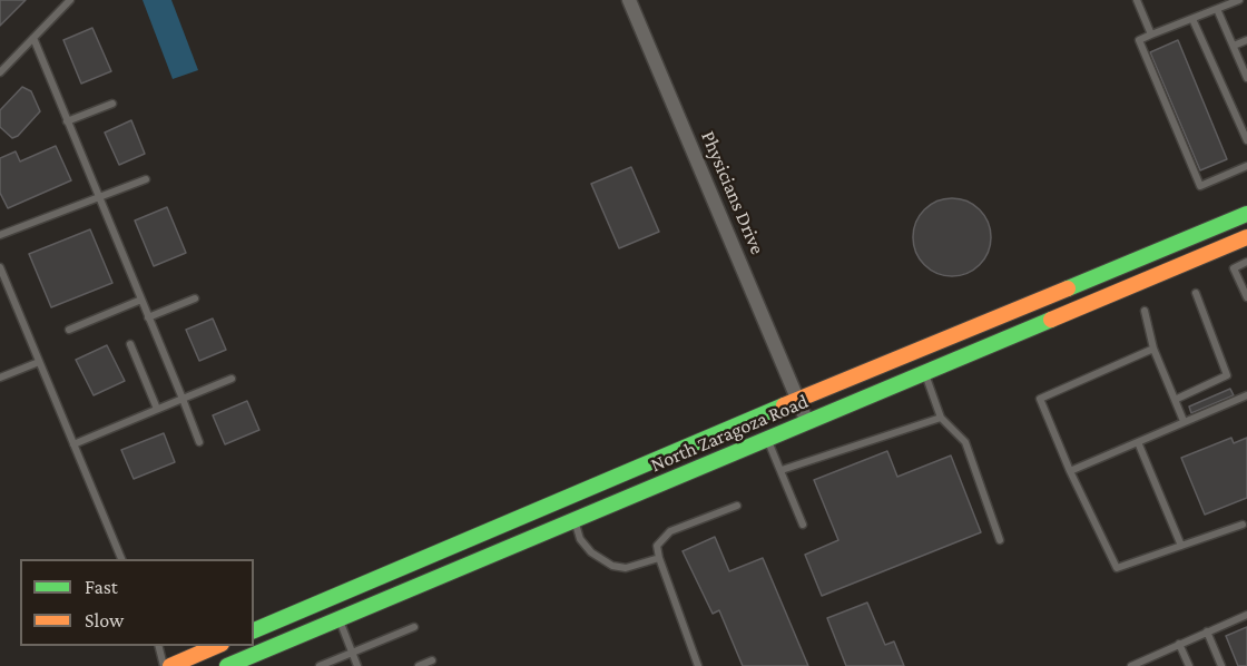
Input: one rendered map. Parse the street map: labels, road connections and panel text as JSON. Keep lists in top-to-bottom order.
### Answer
{
  "streets": {
    "main road": ["North Zaragoza Road"],
    "street": ["Physicians Drive"]
  },
  "crossings": [
    ["Physicians Drive", "North Zaragoza Road"]
  ],
  "legend": ["Fast", "Slow"]
}
